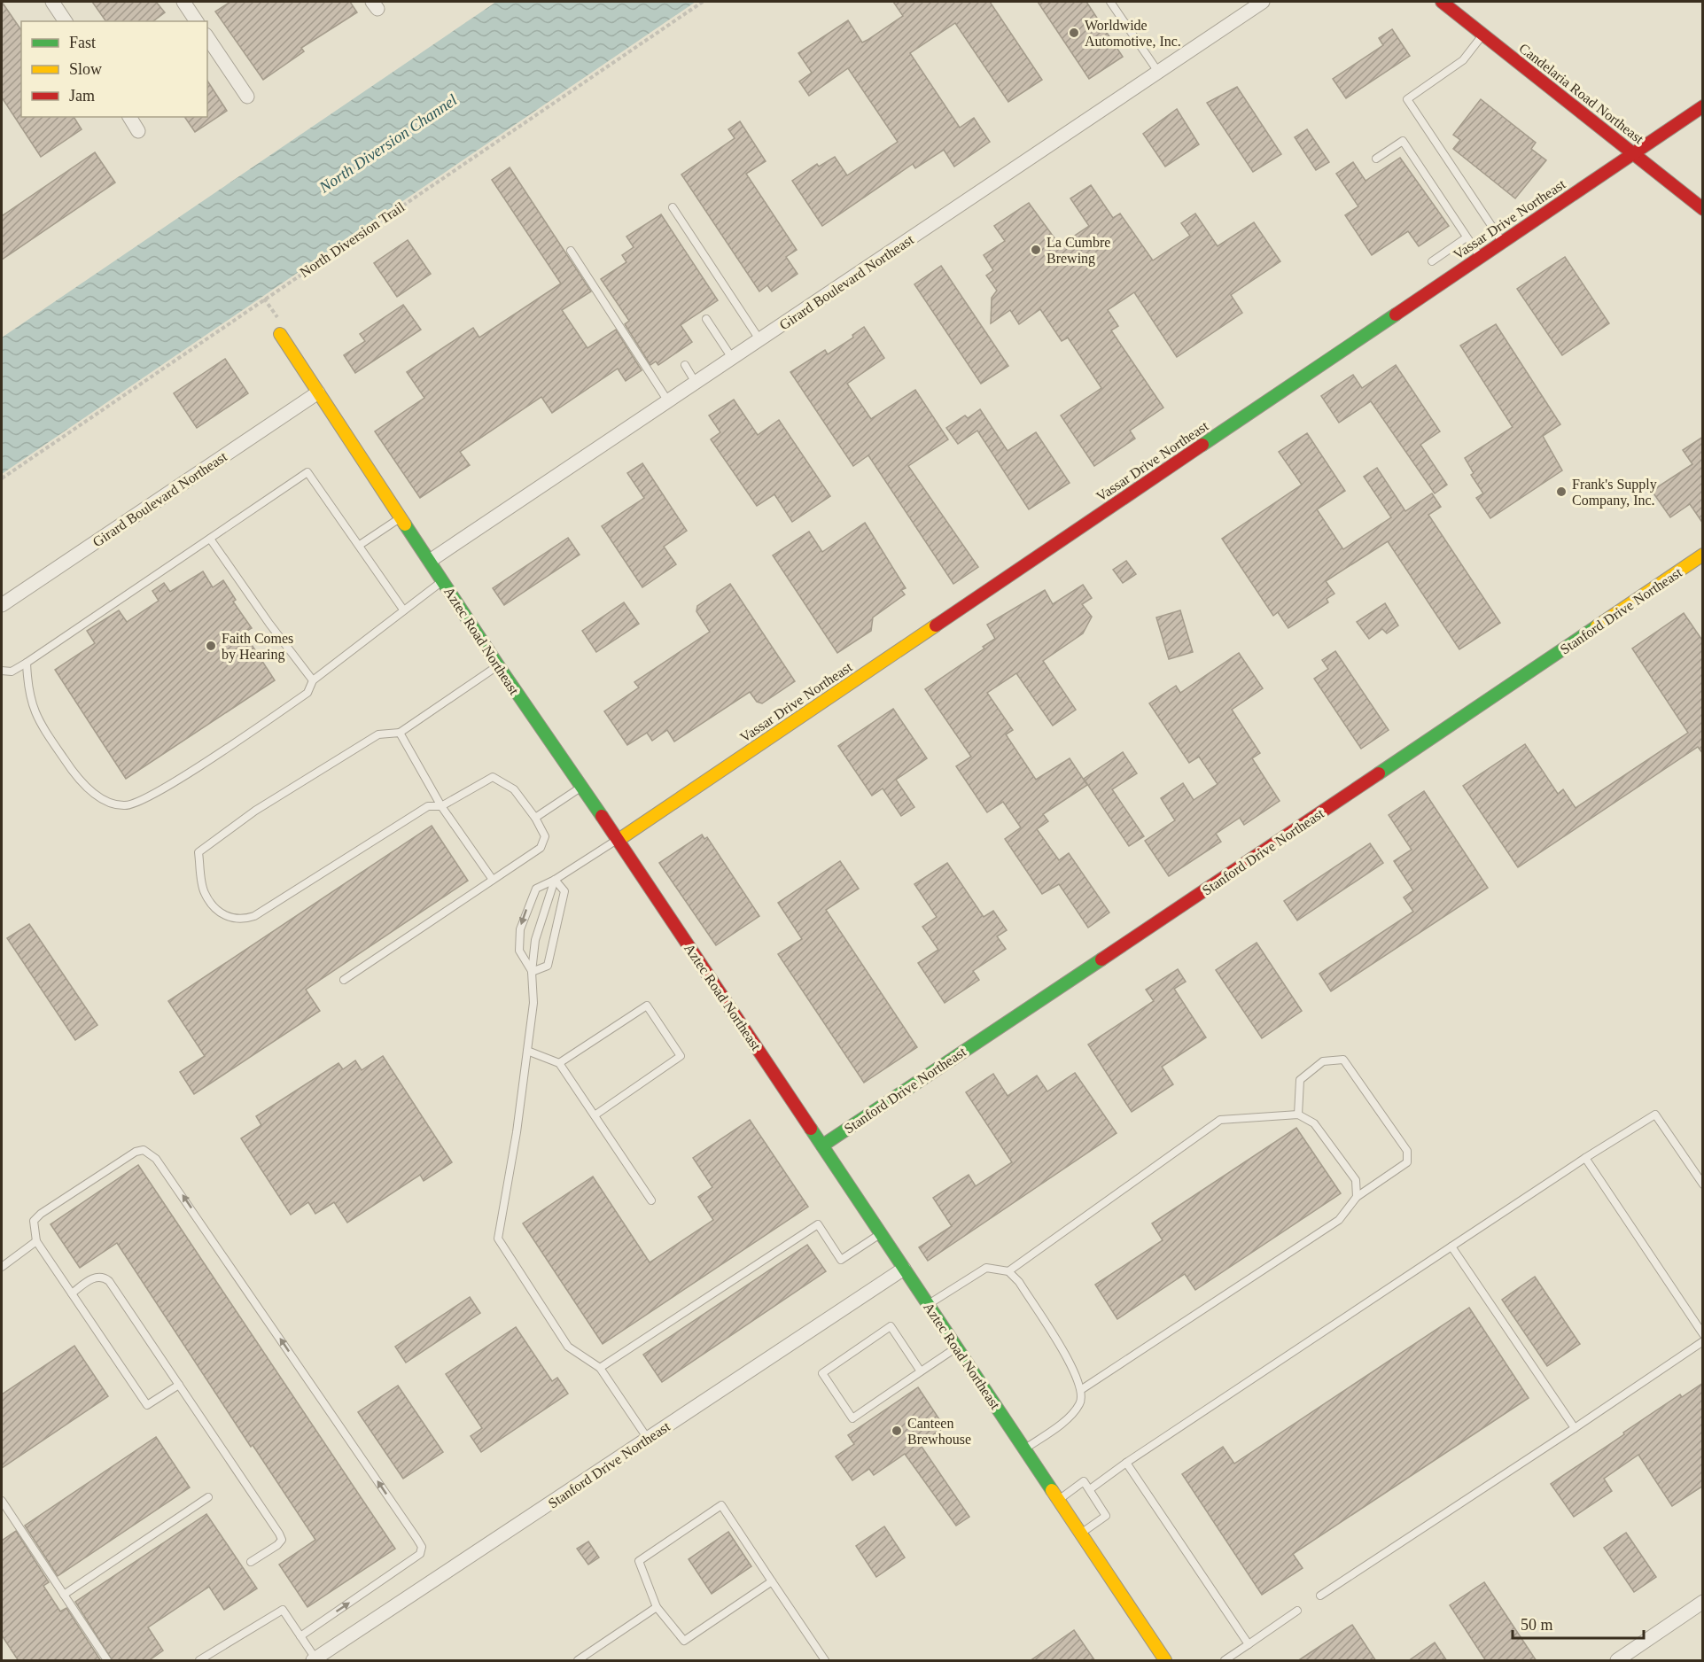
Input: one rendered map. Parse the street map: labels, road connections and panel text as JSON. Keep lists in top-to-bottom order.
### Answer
{
  "streets": {
    "street": [
      "Candelaria Road Northeast",
      "Vassar Drive Northeast",
      "Girard Boulevard Northeast",
      "Stanford Drive Northeast",
      "Aztec Road Northeast"
    ],
    "path": ["North Diversion Trail"]
  },
  "crossings": [
    ["Candelaria Road Northeast", "Vassar Drive Northeast"],
    ["Vassar Drive Northeast", "Aztec Road Northeast"],
    ["Girard Boulevard Northeast", "Aztec Road Northeast"],
    ["Stanford Drive Northeast", "Aztec Road Northeast"]
  ],
  "water": ["North Diversion Channel"],
  "places": [
    "Worldwide Automotive, Inc.",
    "La Cumbre Brewing",
    "Frank's Supply Company, Inc.",
    "Faith Comes by Hearing",
    "Canteen Brewhouse"
  ],
  "legend": ["Fast", "Slow", "Jam"],
  "scale_bar": "50 m"
}
